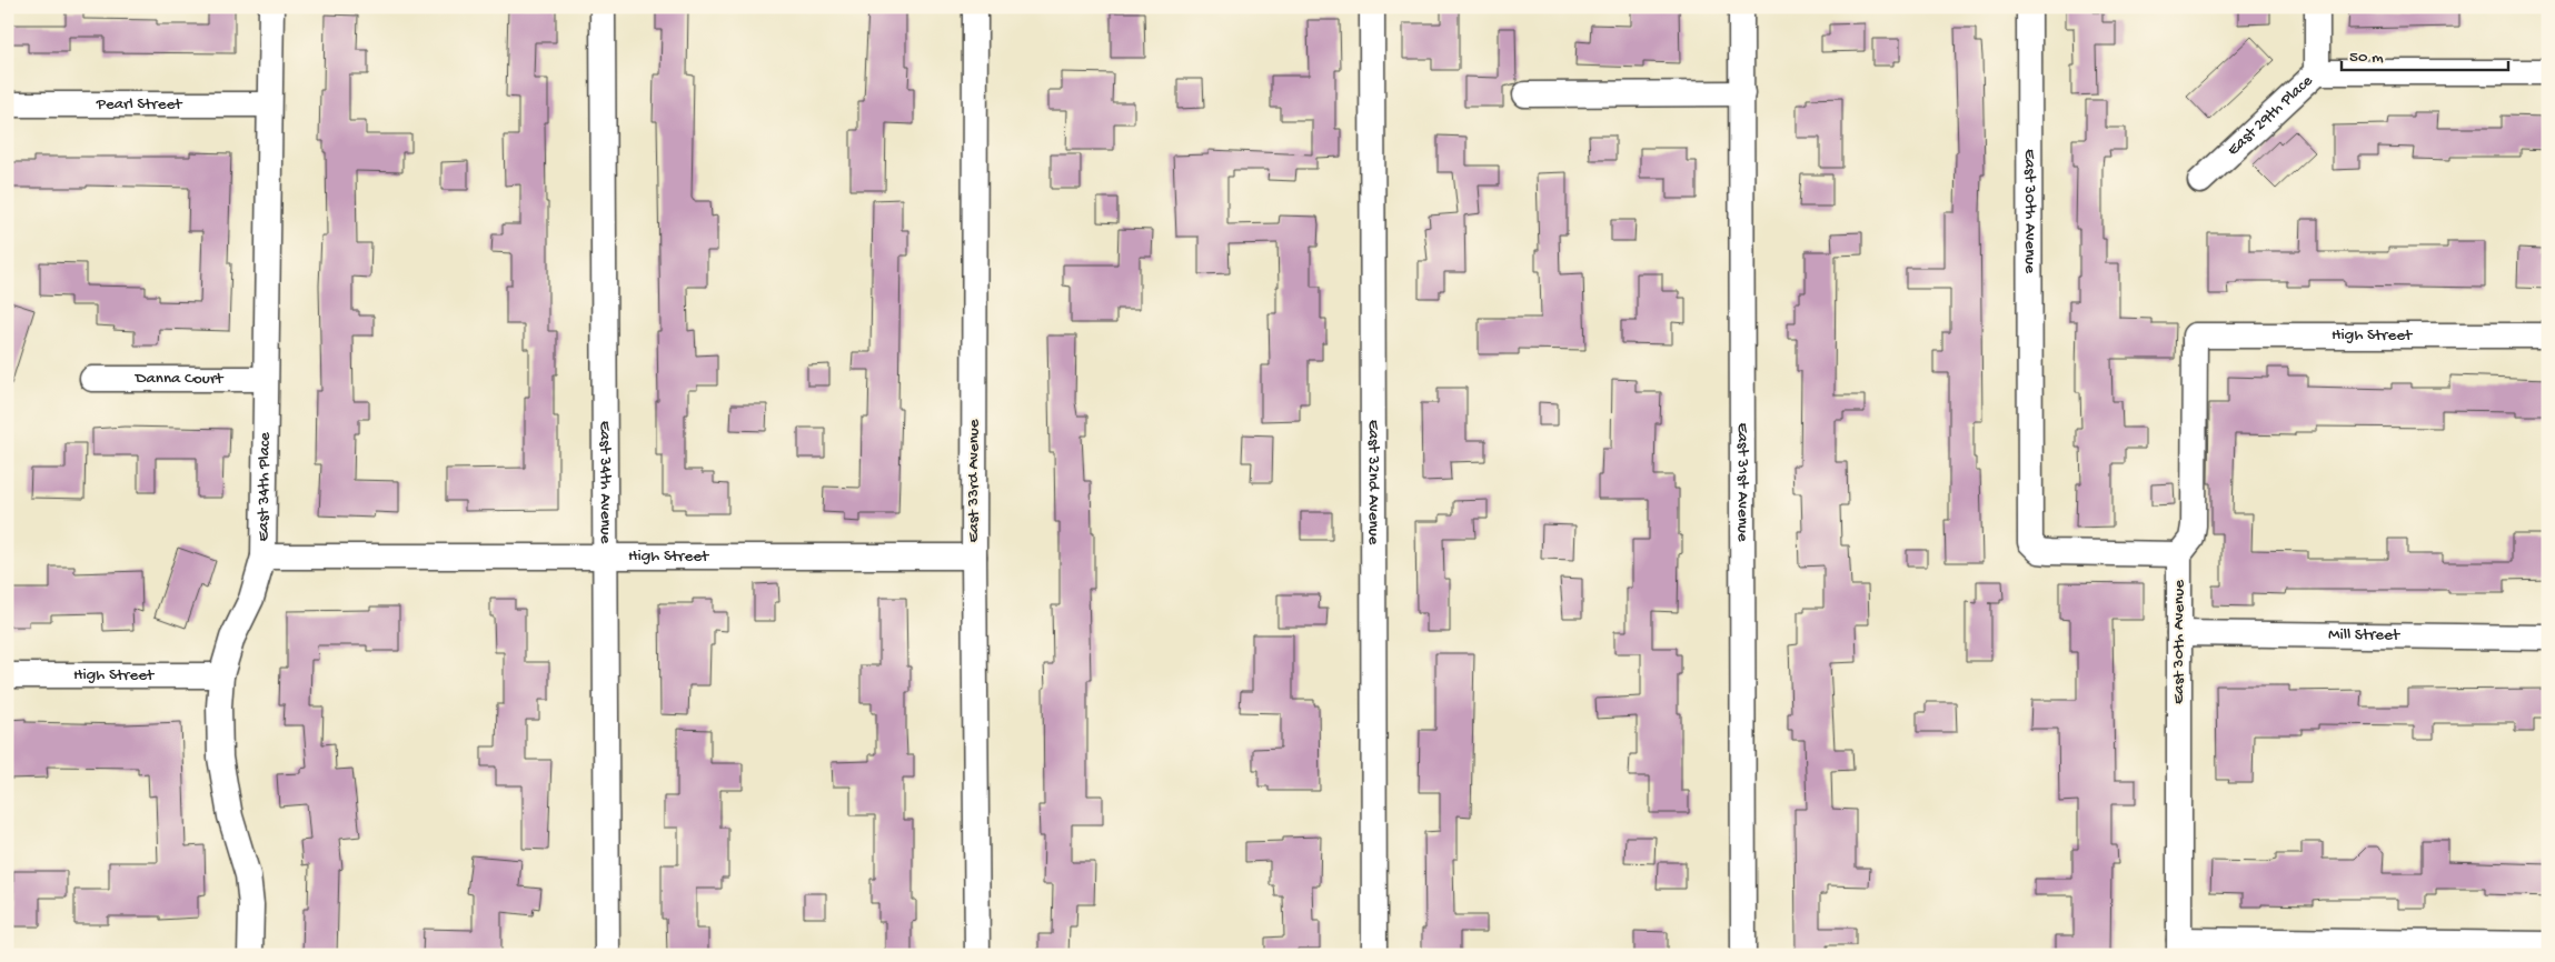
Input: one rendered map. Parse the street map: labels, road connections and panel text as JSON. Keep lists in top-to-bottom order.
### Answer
{
  "streets": {
    "street": [
      "Pearl Street",
      "East 29th Place",
      "East 30th Avenue",
      "High Street",
      "Danna Court",
      "East 34th Avenue",
      "East 33rd Avenue",
      "East 32nd Avenue",
      "East 31st Avenue",
      "East 34th Place",
      "Mill Street"
    ]
  },
  "crossings": [
    ["Pearl Street", "East 34th Place"],
    ["East 30th Avenue", "High Street"],
    ["East 30th Avenue", "Mill Street"],
    ["High Street", "East 34th Avenue"],
    ["High Street", "East 33rd Avenue"],
    ["High Street", "East 34th Place"],
    ["Danna Court", "East 34th Place"]
  ],
  "scale_bar": "50 m"
}
